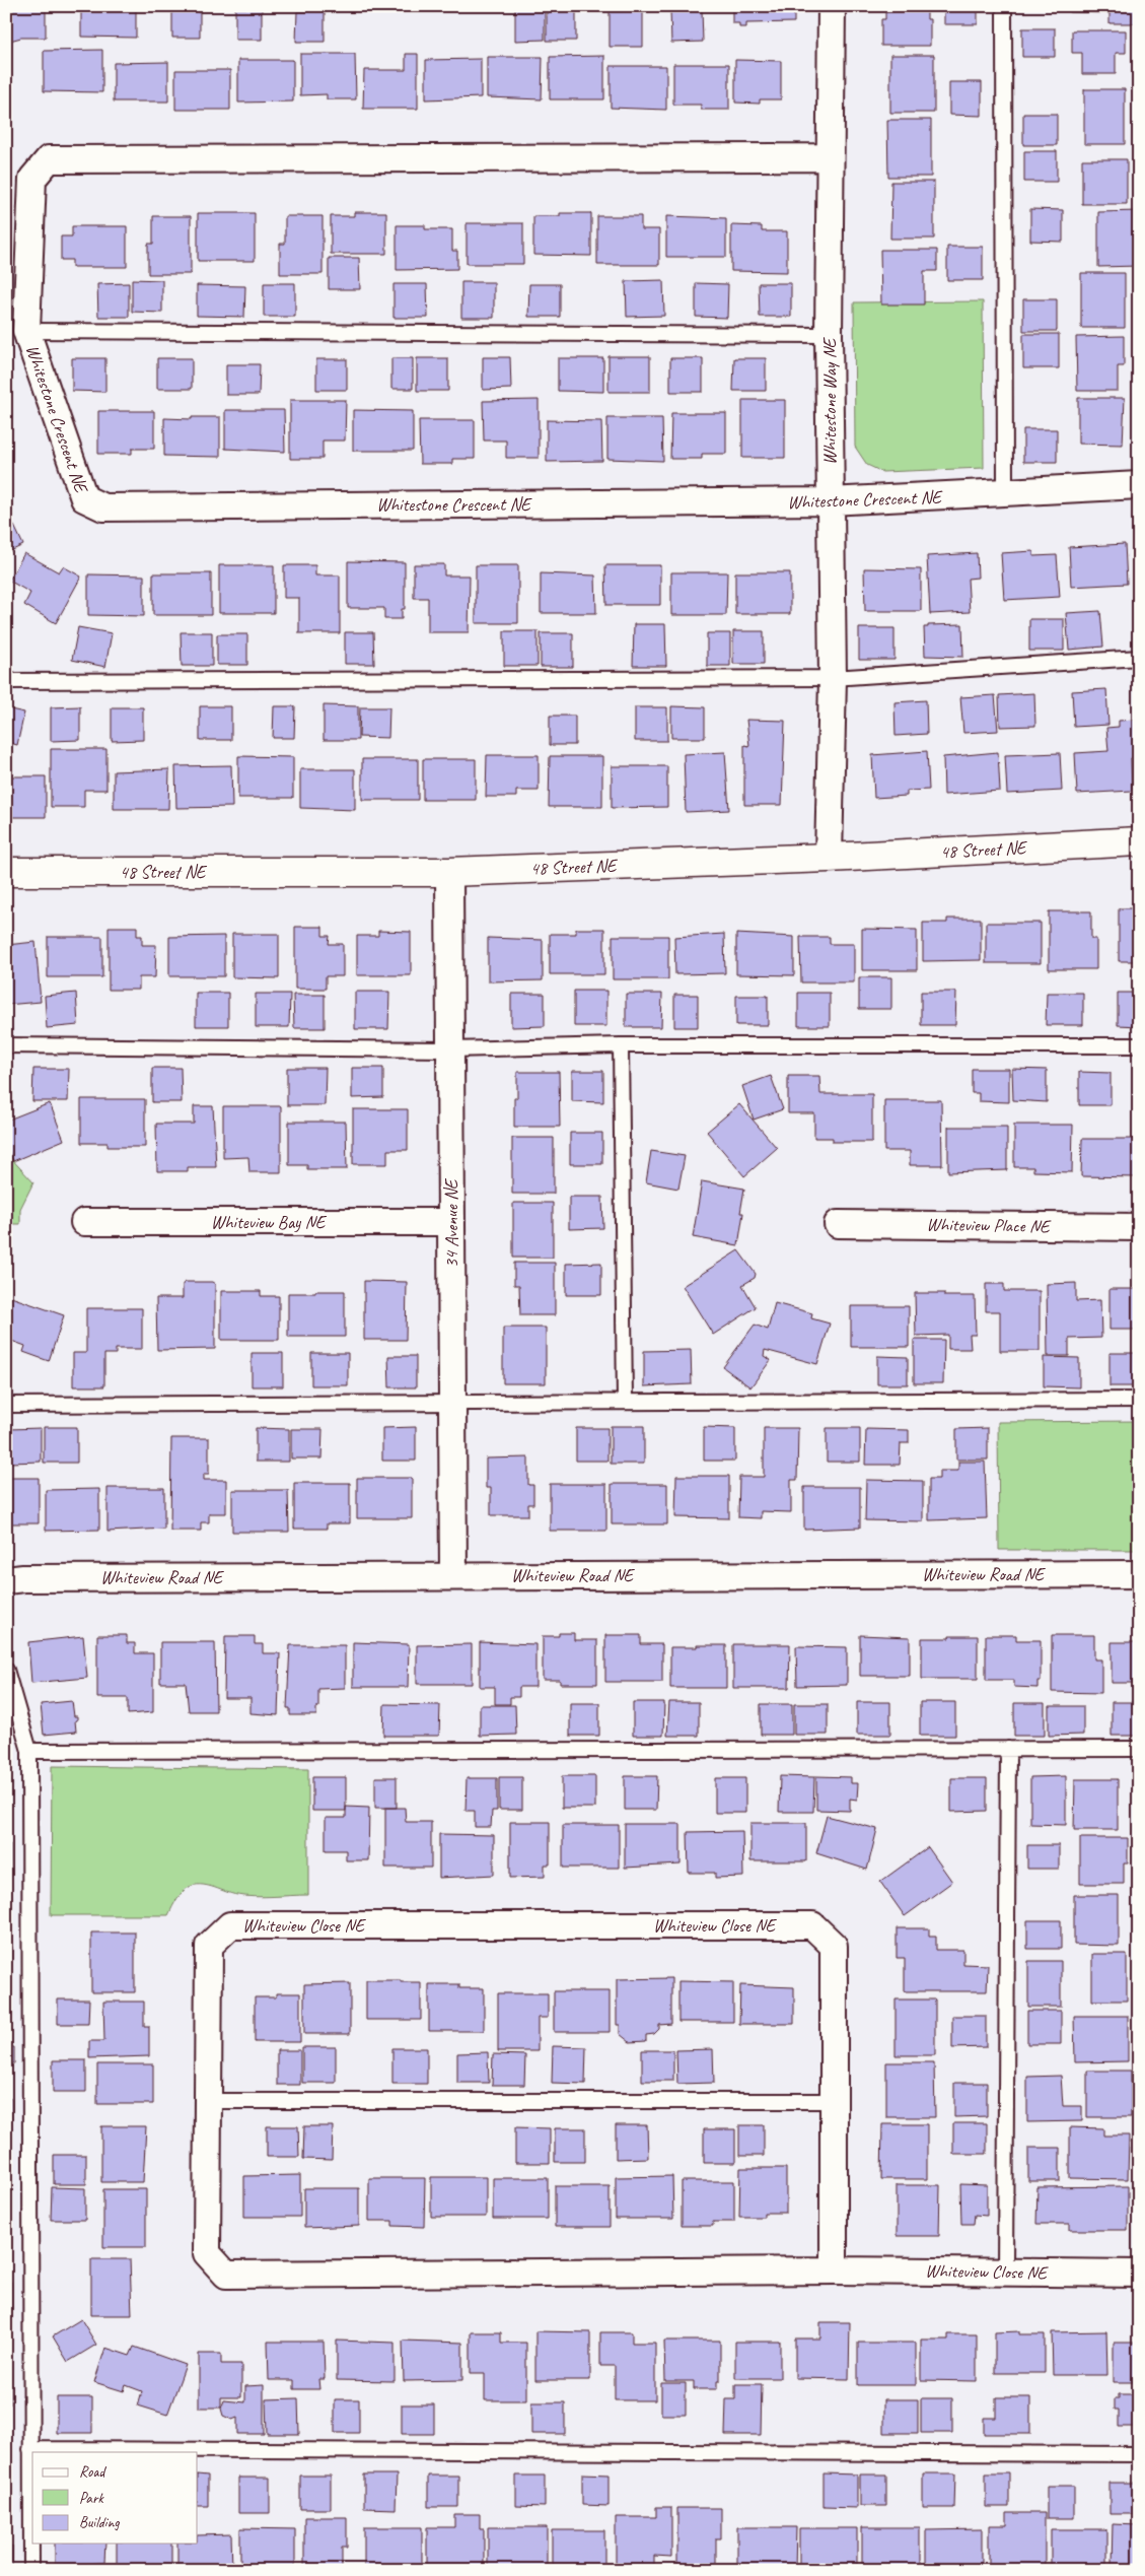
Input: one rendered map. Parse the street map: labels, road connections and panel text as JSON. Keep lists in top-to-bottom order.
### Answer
{
  "streets": {
    "street": [
      "Whitestone Way NE",
      "Whitestone Crescent NE",
      "48 Street NE",
      "Whiteview Bay NE",
      "34 Avenue NE",
      "Whiteview Place NE",
      "Whiteview Road NE",
      "Whiteview Close NE"
    ]
  },
  "crossings": [
    ["Whitestone Way NE", "Whitestone Crescent NE"],
    ["Whitestone Way NE", "48 Street NE"],
    ["48 Street NE", "34 Avenue NE"],
    ["Whiteview Bay NE", "34 Avenue NE"],
    ["34 Avenue NE", "Whiteview Road NE"]
  ],
  "legend": ["Road", "Park", "Building"]
}
